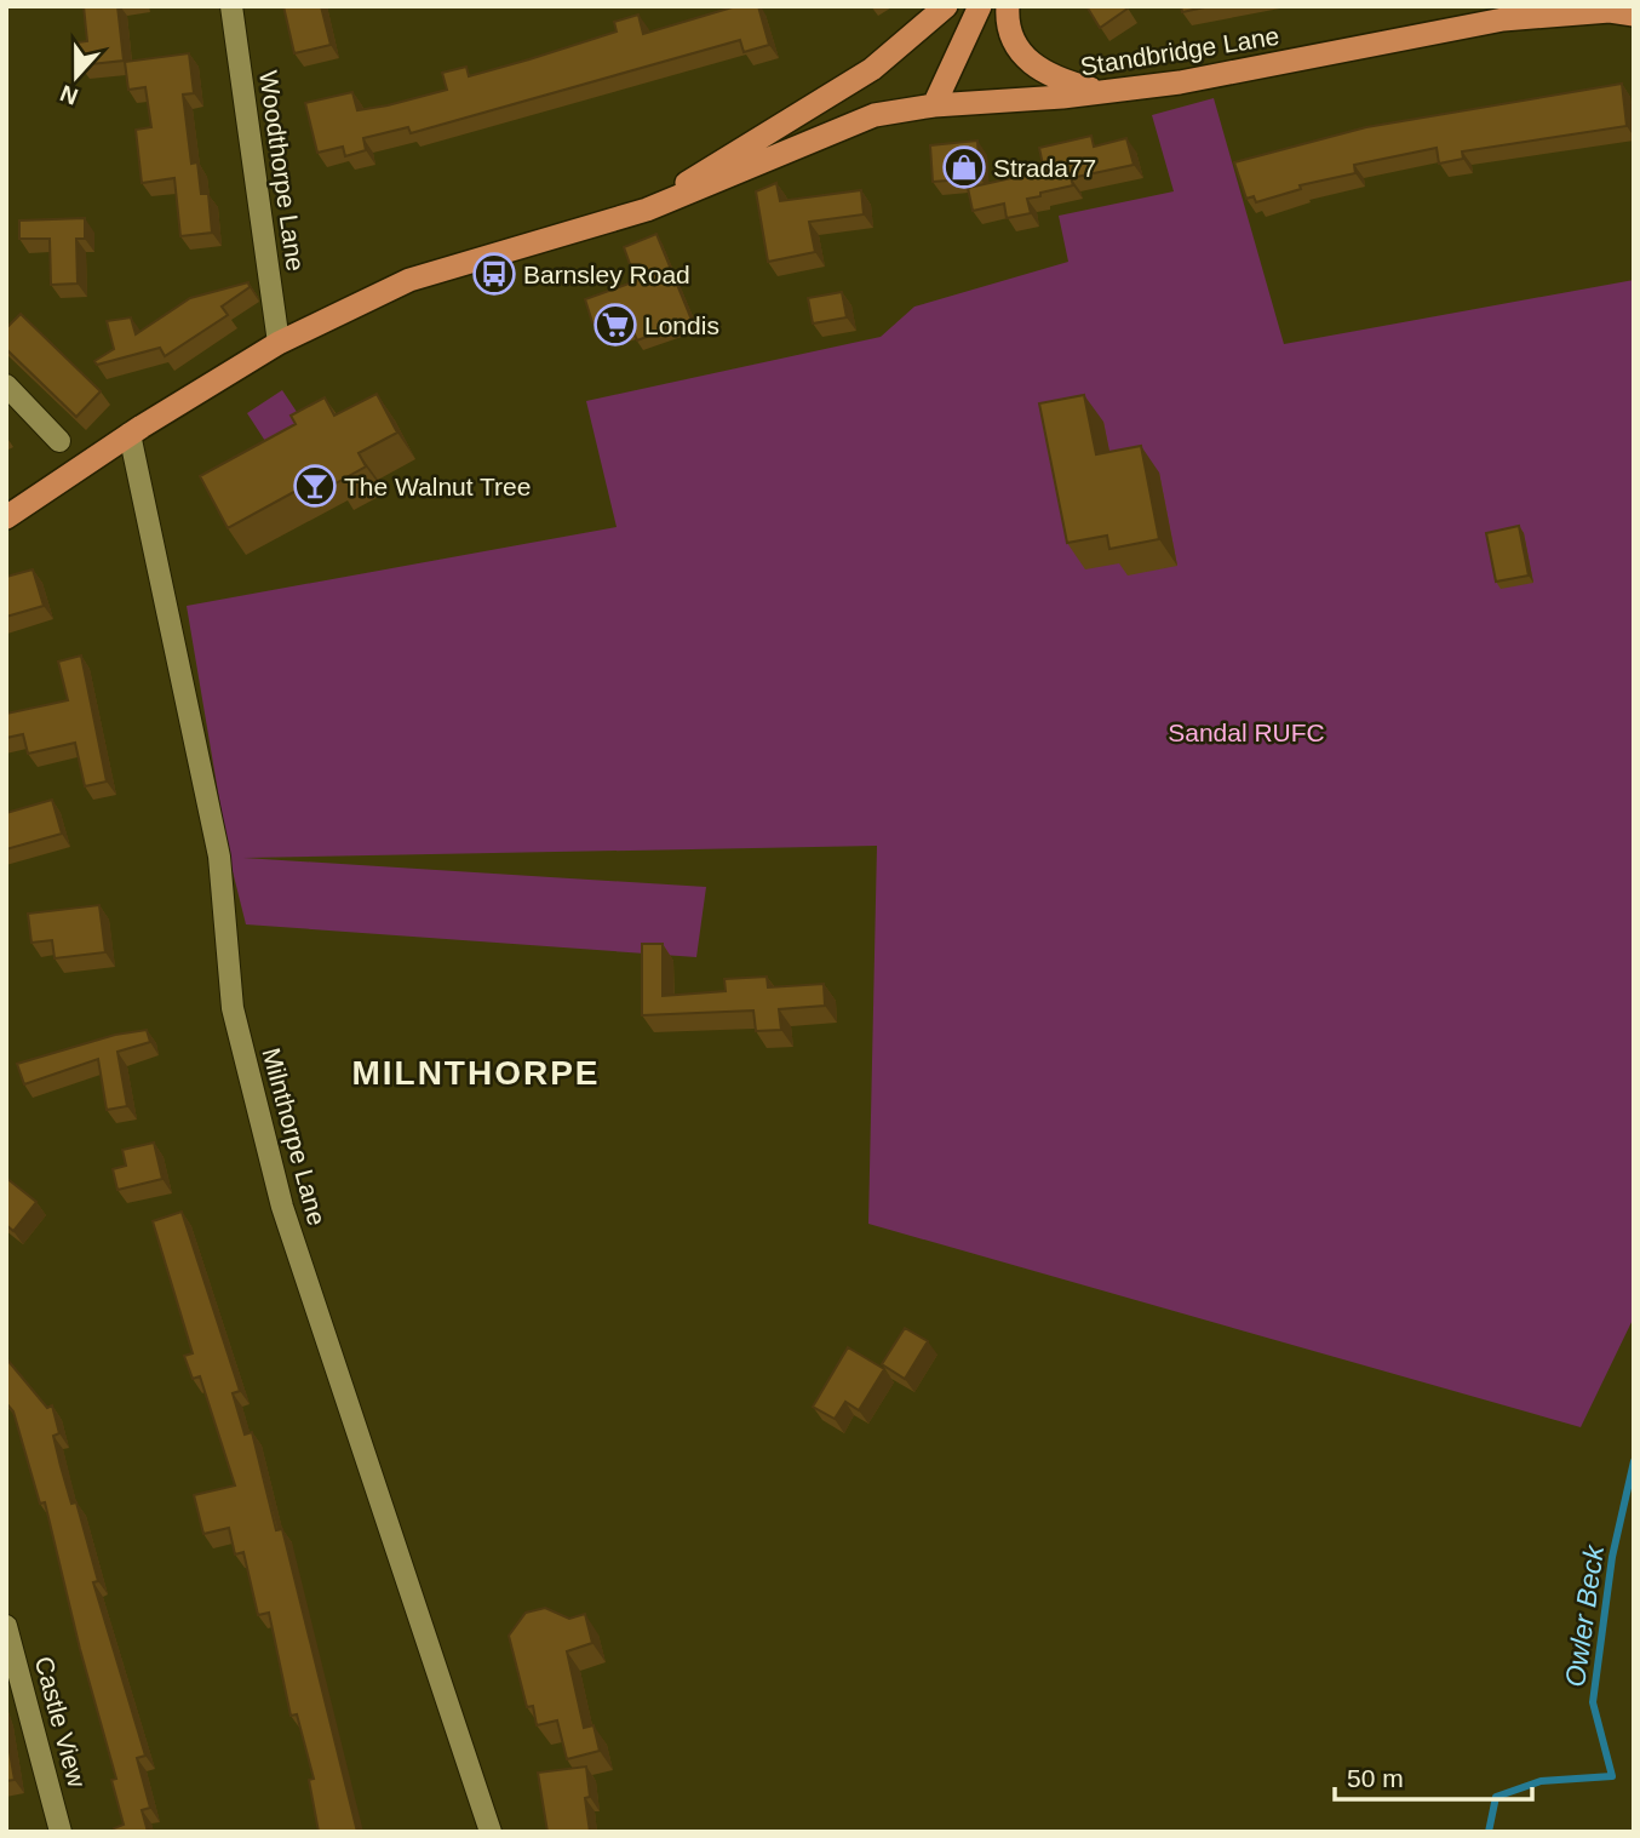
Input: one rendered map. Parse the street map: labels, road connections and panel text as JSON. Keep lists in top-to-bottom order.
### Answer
{
  "streets": {
    "main road": ["Standbridge Lane"],
    "street": ["Woodthorpe Lane", "Milnthorpe Lane", "Castle View"]
  },
  "districts": ["MILNTHORPE"],
  "water": ["Owler Beck"],
  "parks": ["Sandal RUFC"],
  "places": {
    "shop": ["Strada77"],
    "bus stop": ["Barnsley Road"],
    "supermarket": ["Londis"],
    "bar": ["The Walnut Tree"]
  },
  "scale_bar": "50 m",
  "north": "bottom"
}
